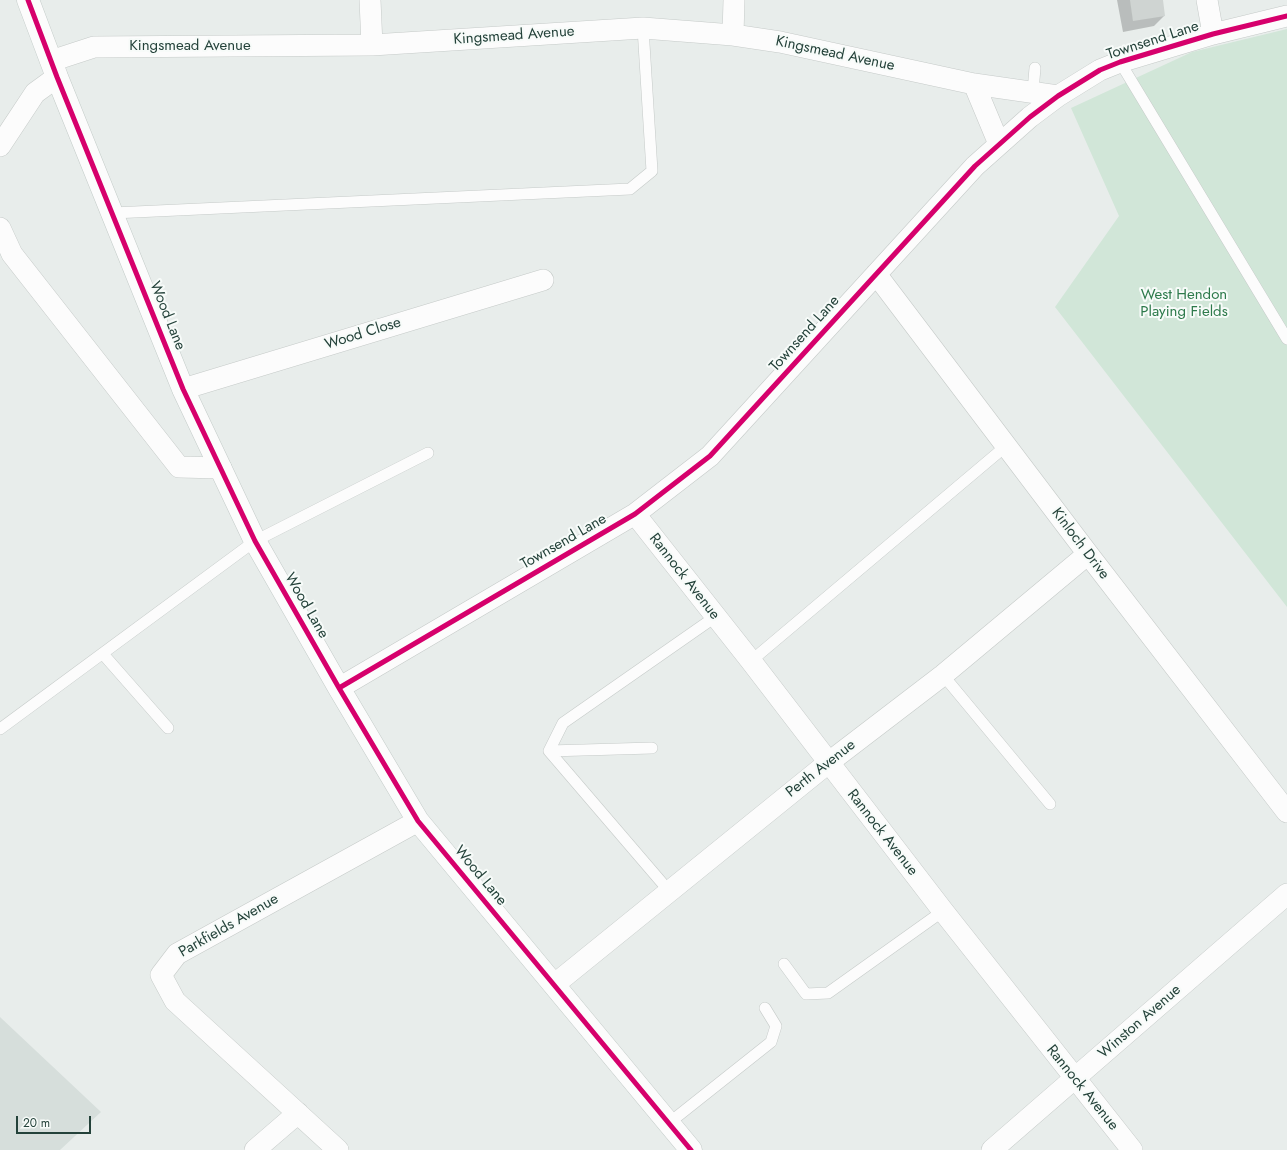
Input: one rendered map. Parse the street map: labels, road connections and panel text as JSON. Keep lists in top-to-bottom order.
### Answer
{
  "streets": {
    "street": [
      "Kingsmead Avenue",
      "Townsend Lane",
      "Wood Lane",
      "Wood Close",
      "Kinloch Drive",
      "Rannock Avenue",
      "Perth Avenue",
      "Parkfields Avenue",
      "Winston Avenue"
    ]
  },
  "crossings": [
    ["Kingsmead Avenue", "Townsend Lane"],
    ["Kingsmead Avenue", "Wood Lane"],
    ["Townsend Lane", "Wood Lane"],
    ["Townsend Lane", "Kinloch Drive"],
    ["Townsend Lane", "Rannock Avenue"],
    ["Wood Lane", "Wood Close"],
    ["Wood Lane", "Perth Avenue"],
    ["Wood Lane", "Parkfields Avenue"],
    ["Kinloch Drive", "Perth Avenue"],
    ["Rannock Avenue", "Perth Avenue"],
    ["Rannock Avenue", "Winston Avenue"]
  ],
  "parks": ["West Hendon Playing Fields"],
  "scale_bar": "20 m"
}
